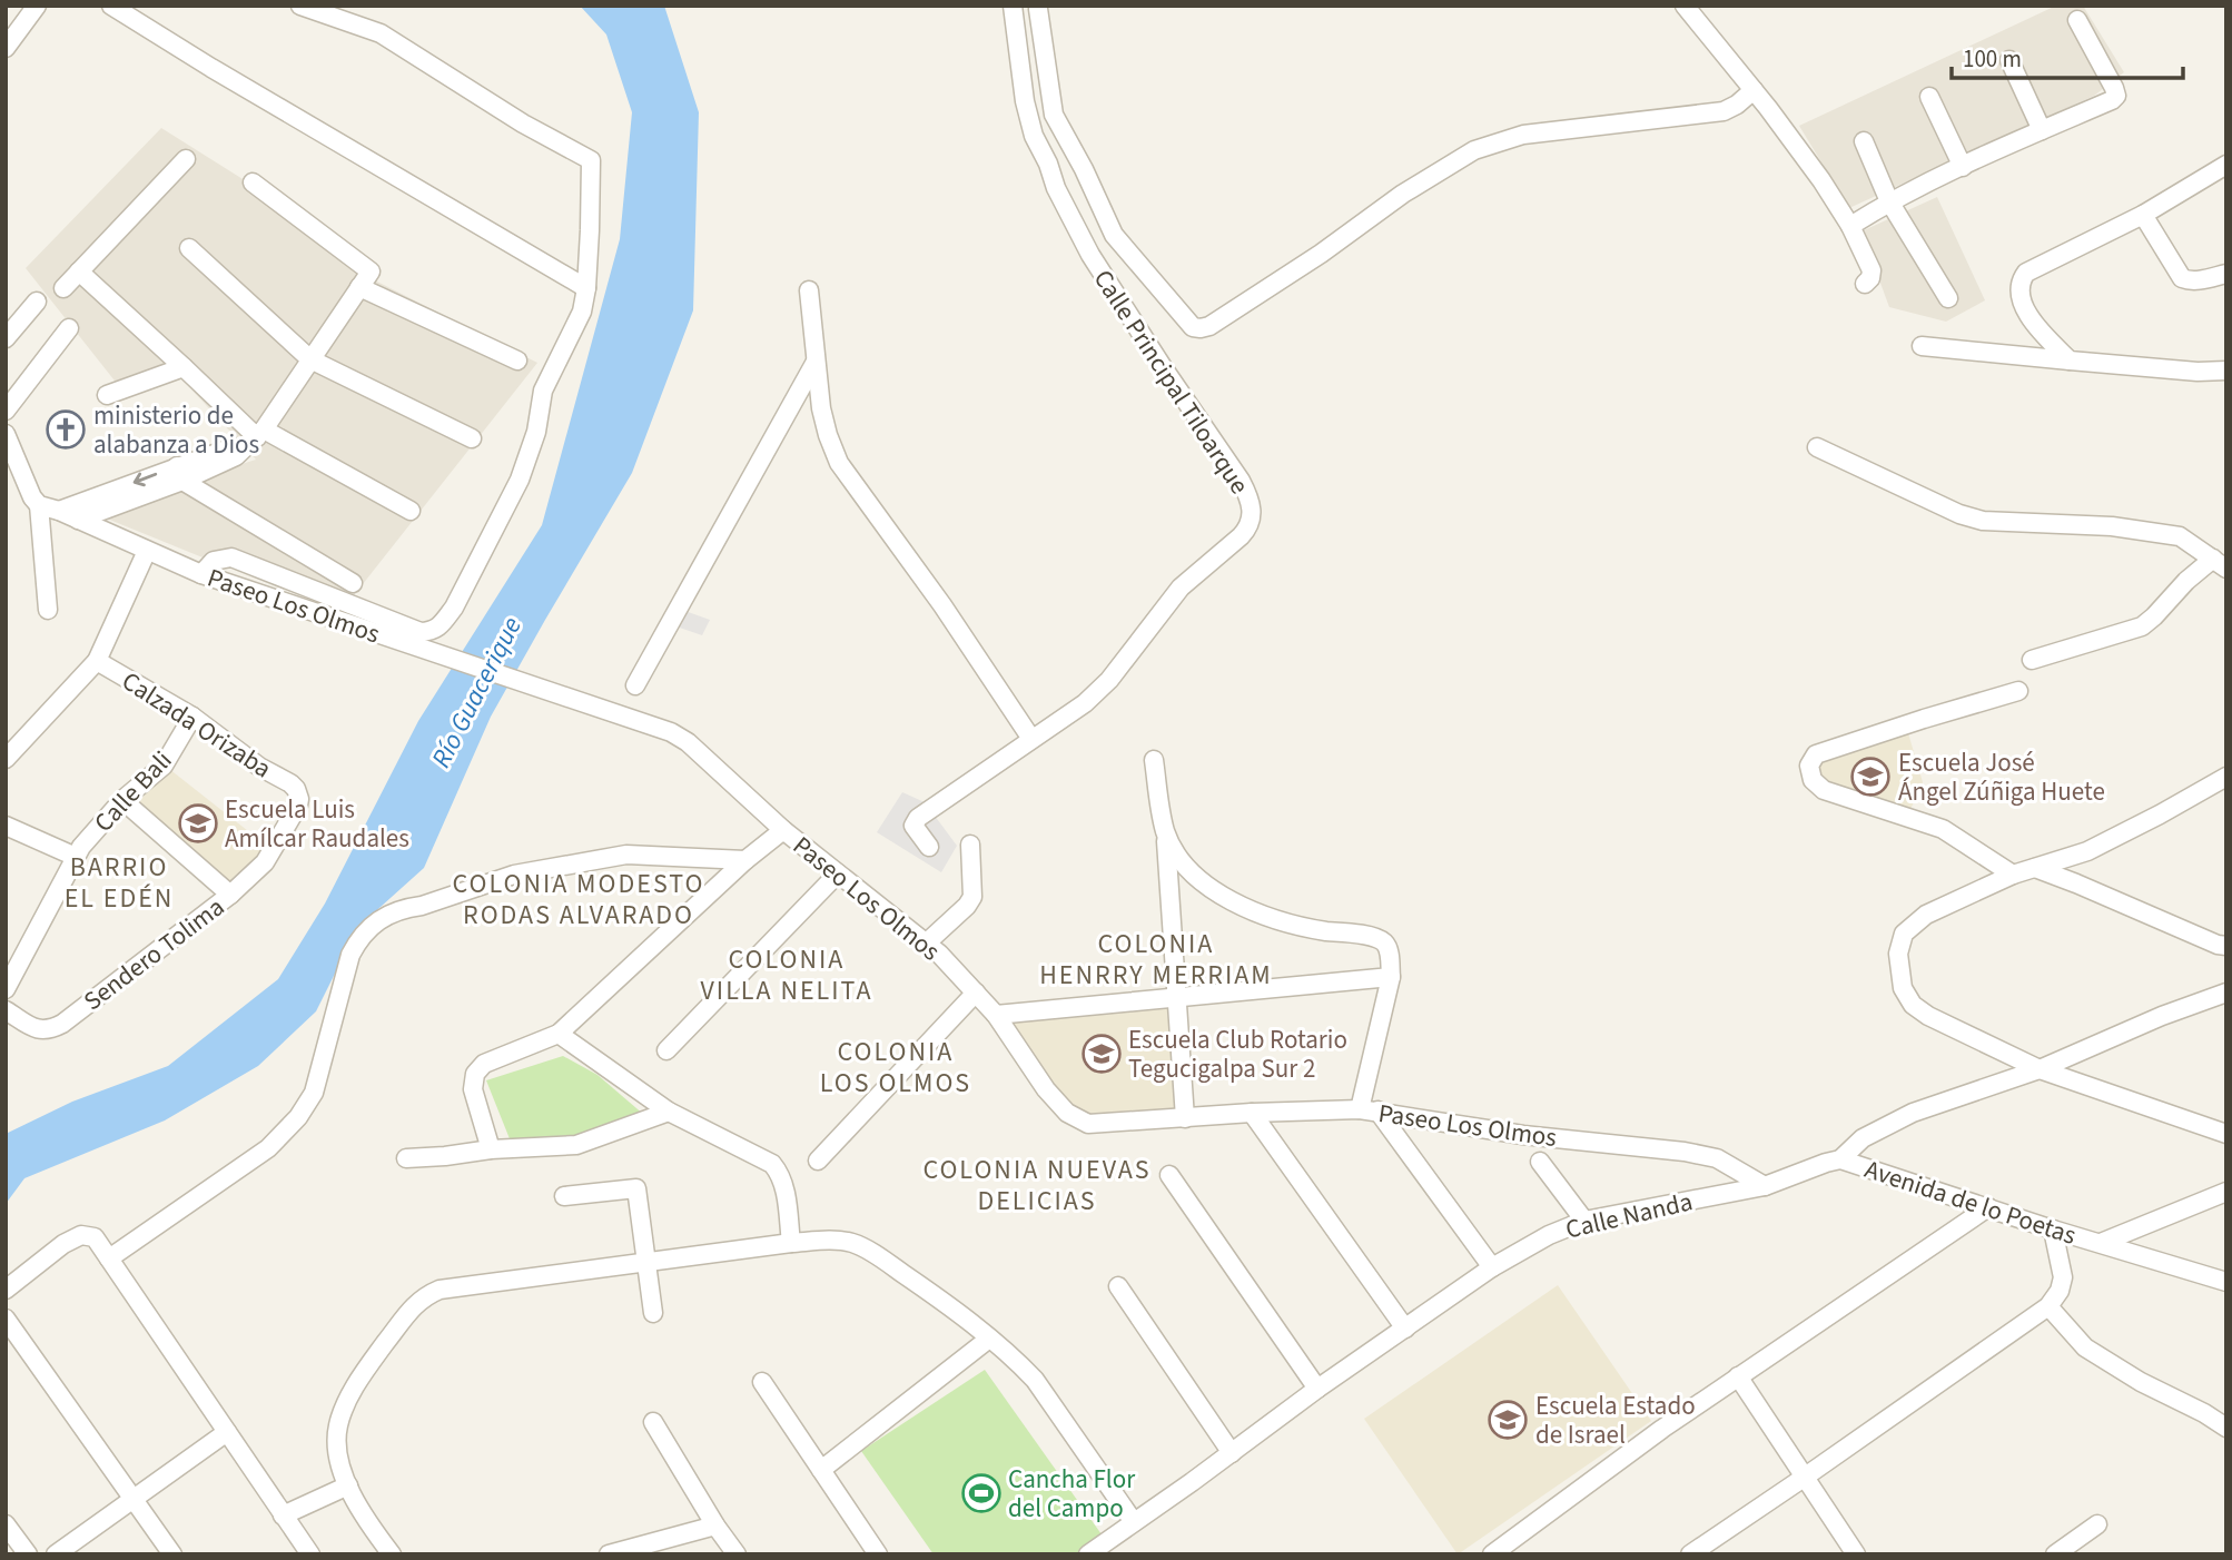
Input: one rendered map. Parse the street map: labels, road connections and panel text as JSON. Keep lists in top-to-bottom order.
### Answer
{
  "streets": {
    "street": [
      "Calle Principal Tiloarque",
      "Paseo Los Olmos",
      "Calzada Orizaba",
      "Calle Bali",
      "Sendero Tolima",
      "Avenida de lo Poetas",
      "Calle Nanda"
    ]
  },
  "crossings": [
    ["Paseo Los Olmos", "Calle Nanda"],
    ["Calzada Orizaba", "Calle Bali"],
    ["Calzada Orizaba", "Sendero Tolima"],
    ["Avenida de lo Poetas", "Calle Nanda"]
  ],
  "districts": [
    "BARRIO EL EDÉN",
    "COLONIA MODESTO RODAS ALVARADO",
    "COLONIA HENRRY MERRIAM",
    "COLONIA VILLA NELITA",
    "COLONIA LOS OLMOS",
    "COLONIA NUEVAS DELICIAS"
  ],
  "water": ["Río Guacerique"],
  "places": {
    "church": ["ministerio de alabanza a Dios"],
    "school or university": [
      "Escuela José Ángel Zúñiga Huete",
      "Escuela Luis Amílcar Raudales",
      "Escuela Club Rotario Tegucigalpa Sur 2",
      "Escuela Estado de Israel"
    ],
    "sports": ["Cancha Flor del Campo"]
  },
  "scale_bar": "100 m"
}
